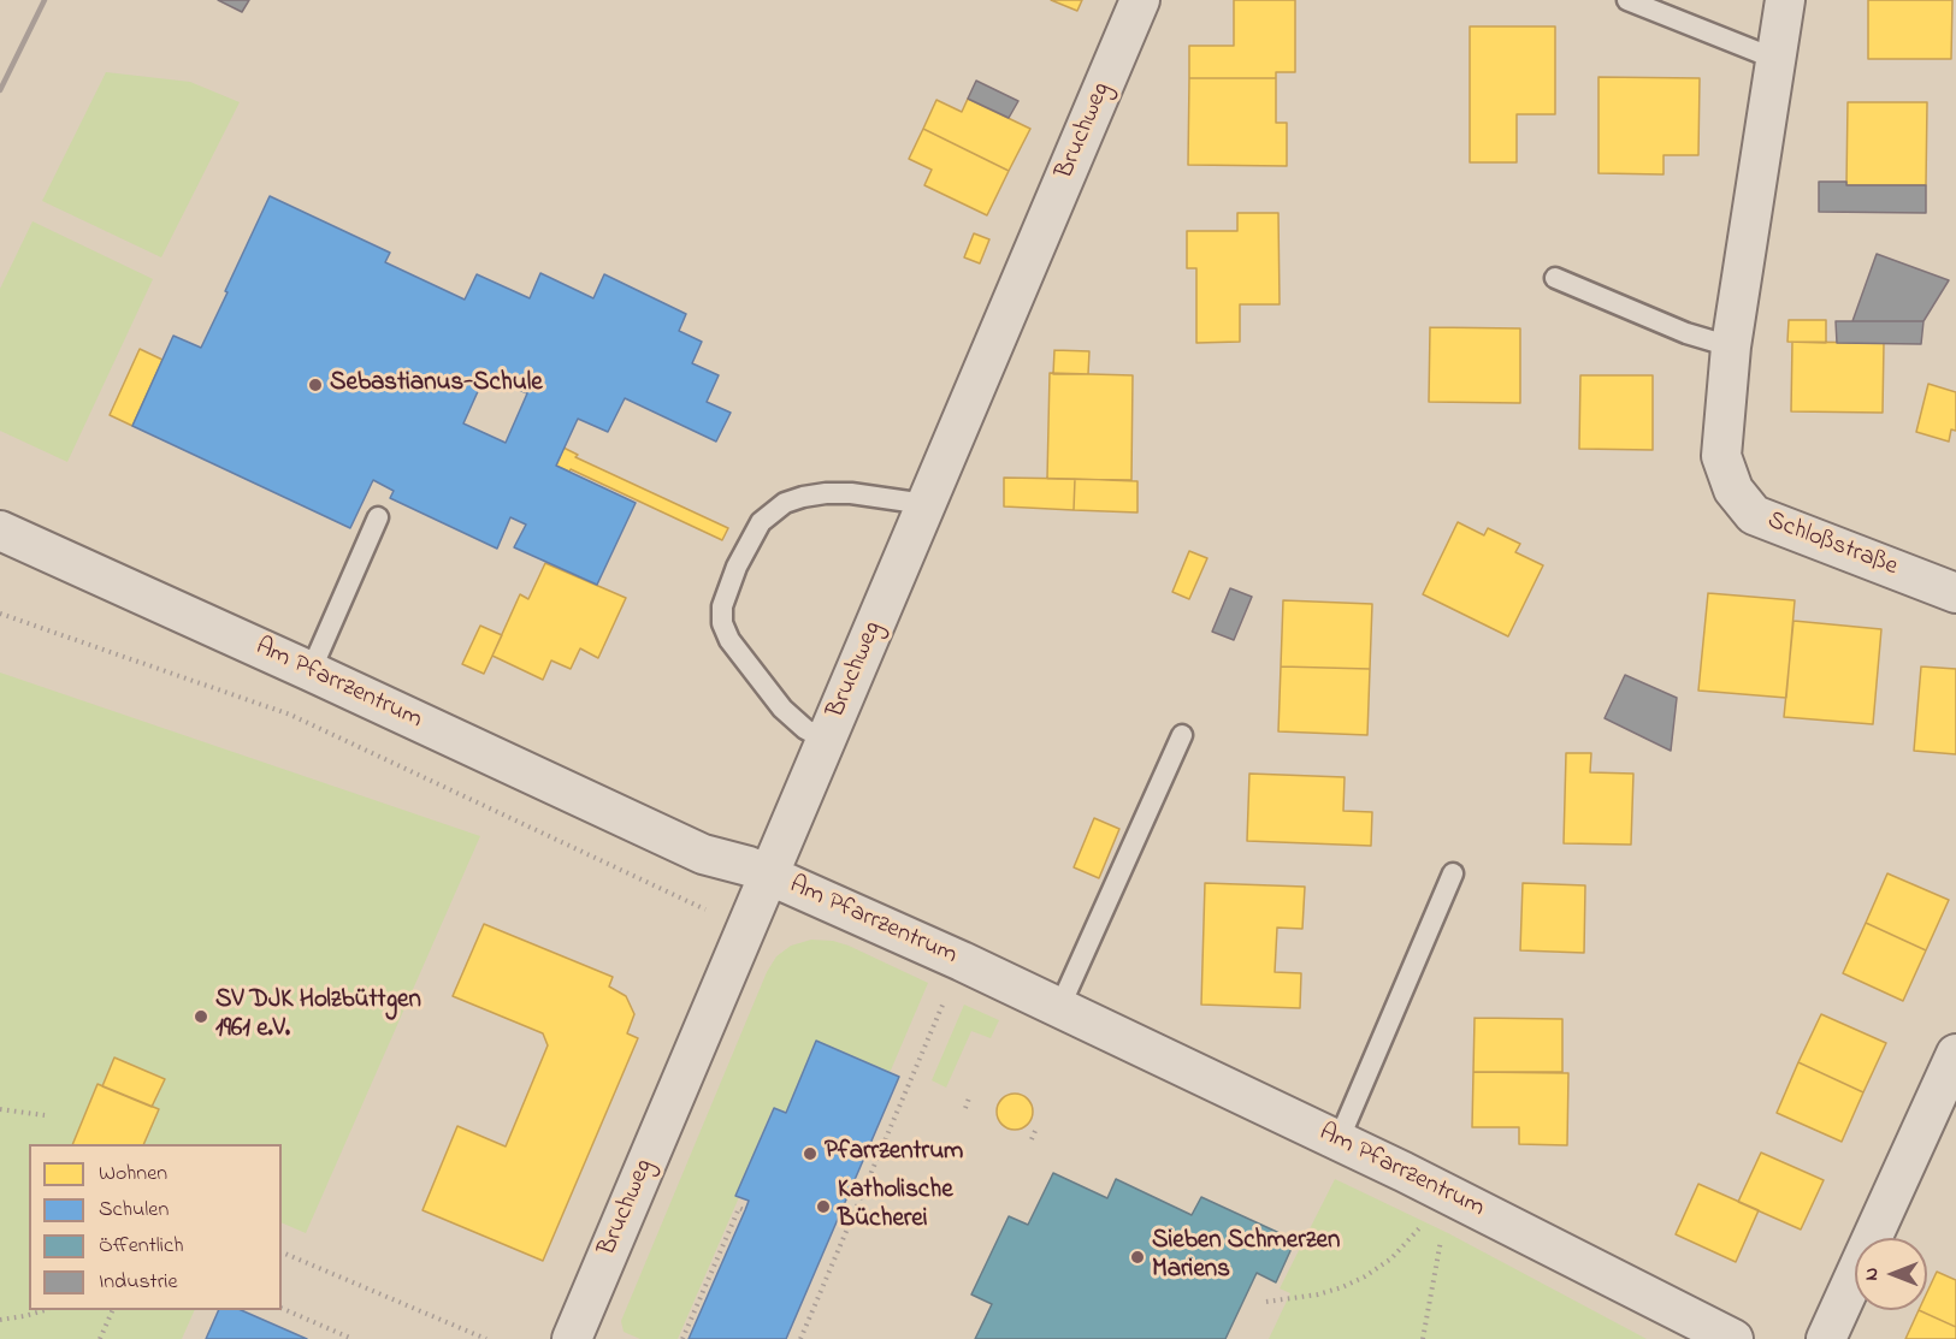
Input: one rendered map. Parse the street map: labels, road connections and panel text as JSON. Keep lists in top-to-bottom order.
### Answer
{
  "streets": {
    "street": ["Bruchweg", "Schloßstraße", "Am Pfarrzentrum"]
  },
  "crossings": [
    ["Bruchweg", "Am Pfarrzentrum"]
  ],
  "places": [
    "Sebastianus-Schule",
    "SV DJK Holzbüttgen 1961 e.V.",
    "Pfarrzentrum",
    "Katholische Bücherei",
    "Sieben Schmerzen Mariens"
  ],
  "legend": [
    "Wohnen",
    "Schulen",
    "Öffentlich",
    "Industrie"
  ],
  "north": "left"
}
